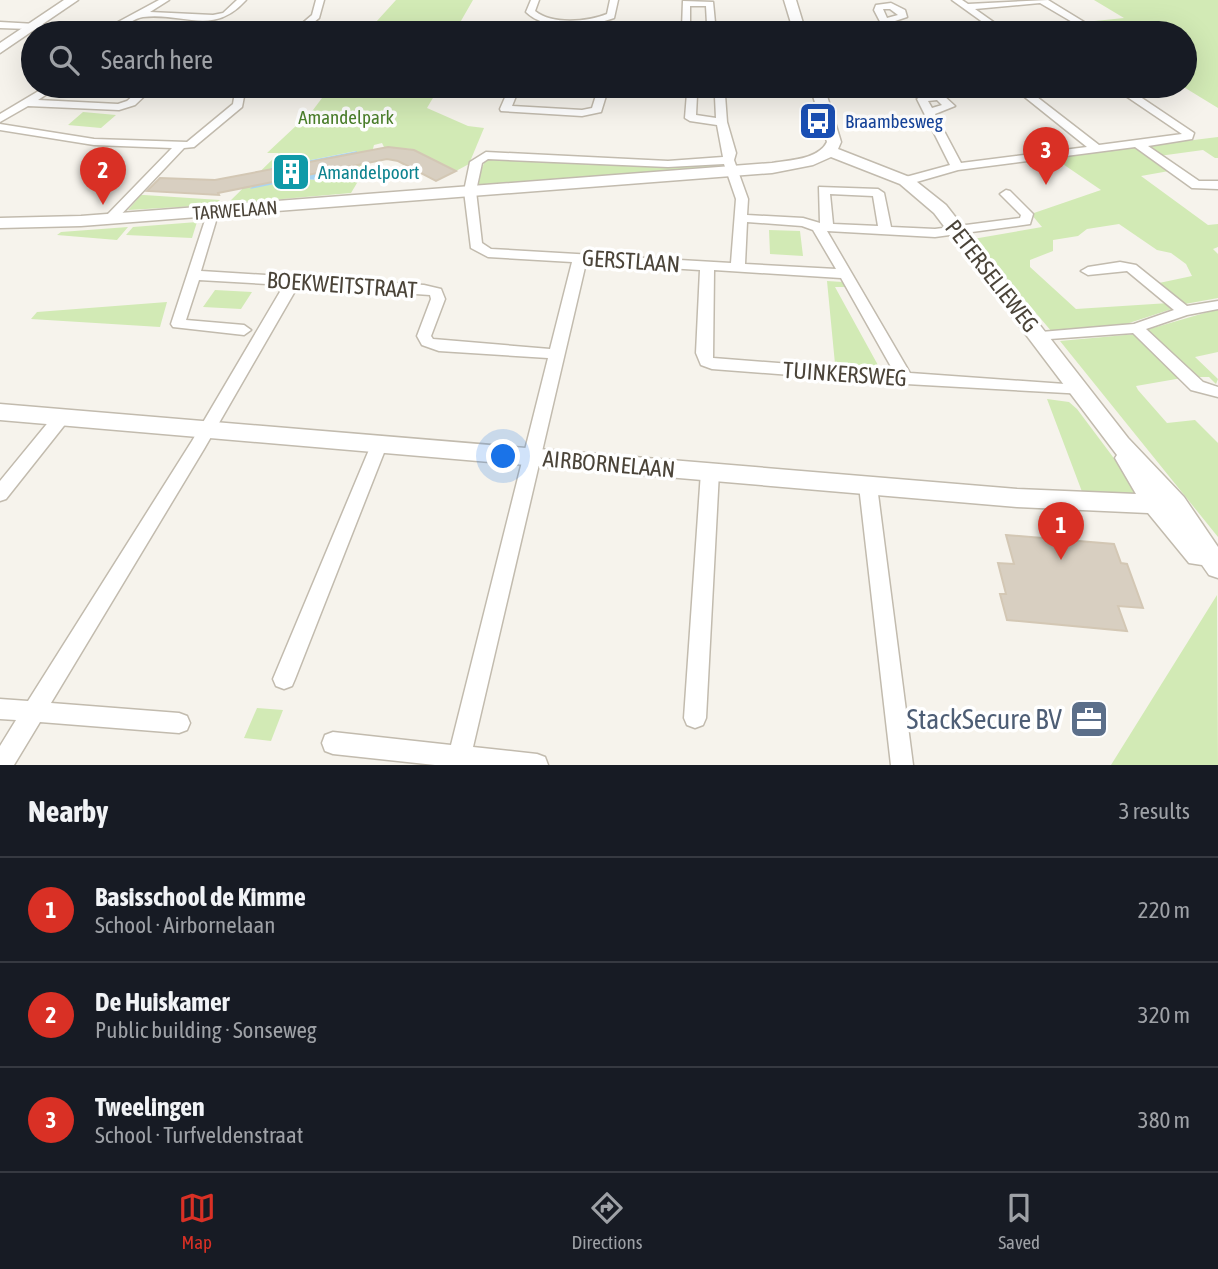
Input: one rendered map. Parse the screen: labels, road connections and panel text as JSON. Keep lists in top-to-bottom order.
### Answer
{
  "streets": {
    "street": [
      "TARWELAAN",
      "GERSTLAAN",
      "PETERSELIEWEG",
      "BOEKWEITSTRAAT",
      "TUINKERSWEG",
      "AIRBORNELAAN"
    ]
  },
  "crossings": [
    ["TARWELAAN", "GERSTLAAN"],
    ["TARWELAAN", "PETERSELIEWEG"],
    ["GERSTLAAN", "TUINKERSWEG"],
    ["PETERSELIEWEG", "TUINKERSWEG"],
    ["PETERSELIEWEG", "AIRBORNELAAN"]
  ],
  "parks": ["Amandelpark"],
  "places": {
    "bus stop": ["Braambesweg"],
    "building": ["Amandelpoort"],
    "office": ["StackSecure BV"]
  },
  "page": {
    "search": "Search here",
    "pins": ["3", "2", "1"],
    "heading": ["Nearby", "3 results"],
    "list": [
      {
        "mark": "1",
        "name": "Basisschool de Kimme",
        "note": "School · Airbornelaan",
        "value": "220 m"
      },
      {
        "mark": "2",
        "name": "De Huiskamer",
        "note": "Public building · Sonseweg",
        "value": "320 m"
      },
      {
        "mark": "3",
        "name": "Tweelingen",
        "note": "School · Turfveldenstraat",
        "value": "380 m"
      }
    ],
    "nav": ["Map", "Directions", "Saved"]
  }
}
